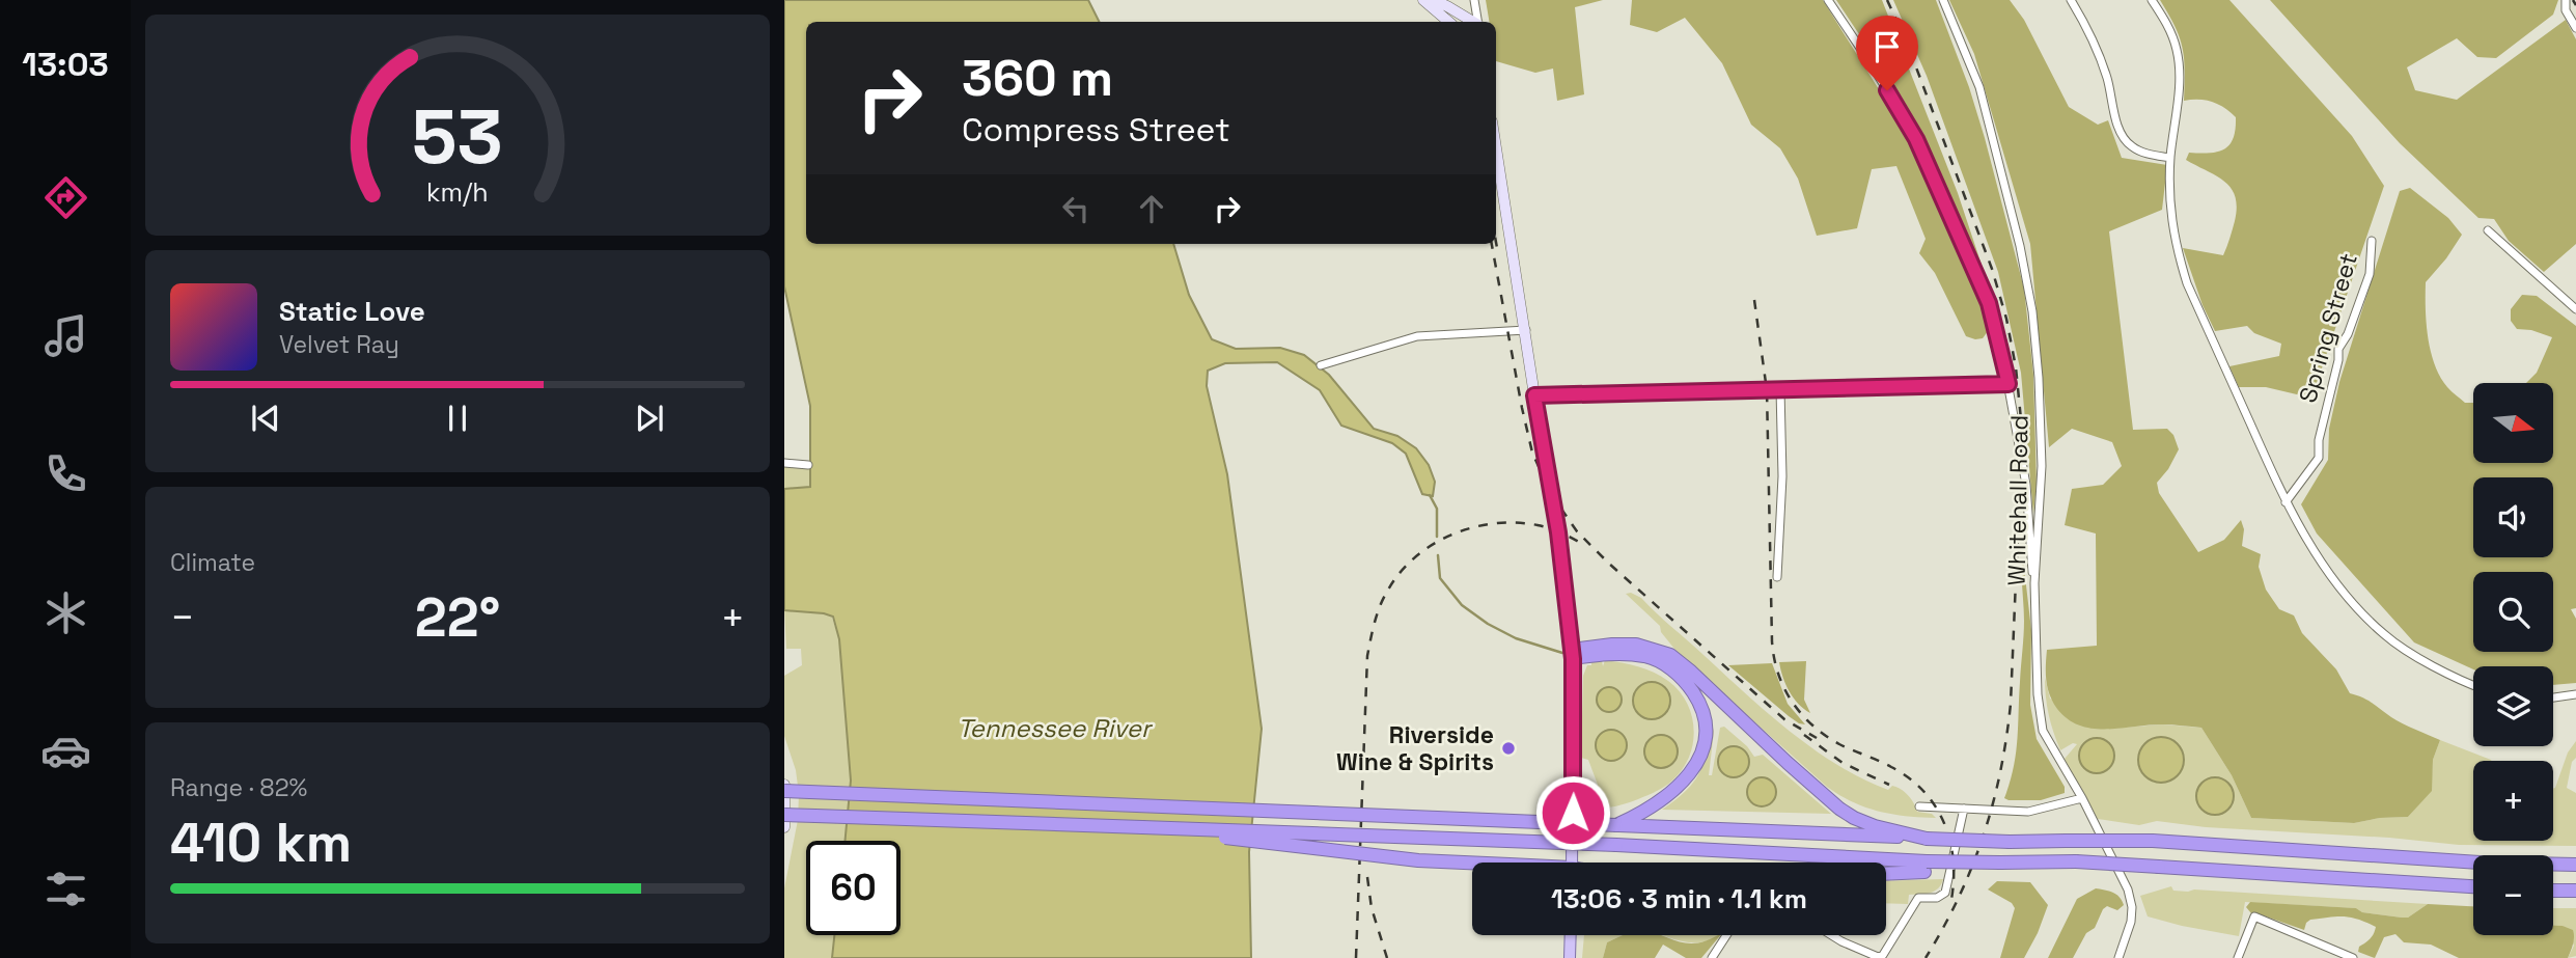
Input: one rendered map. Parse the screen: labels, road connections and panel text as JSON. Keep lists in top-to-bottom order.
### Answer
{
  "streets": {
    "street": ["Spring Street", "Whitehall Road"]
  },
  "water": ["Tennessee River"],
  "places": ["Riverside Wine & Spirits"],
  "north": "right",
  "page": {
    "tabs": "13:03",
    "turn": ["360 m", "Compress Street"],
    "song": ["Static Love", "Velvet Ray"],
    "map_buttons": ["+", "−"],
    "tile": [
      "Climate",
      ["Range · 82%", "410 km"]
    ],
    "heat": ["−", "22°", "+"],
    "limit": "60",
    "trip": "13:06 · 3 min · 1.1 km",
    "gauge": ["53", "km/h"]
  }
}
